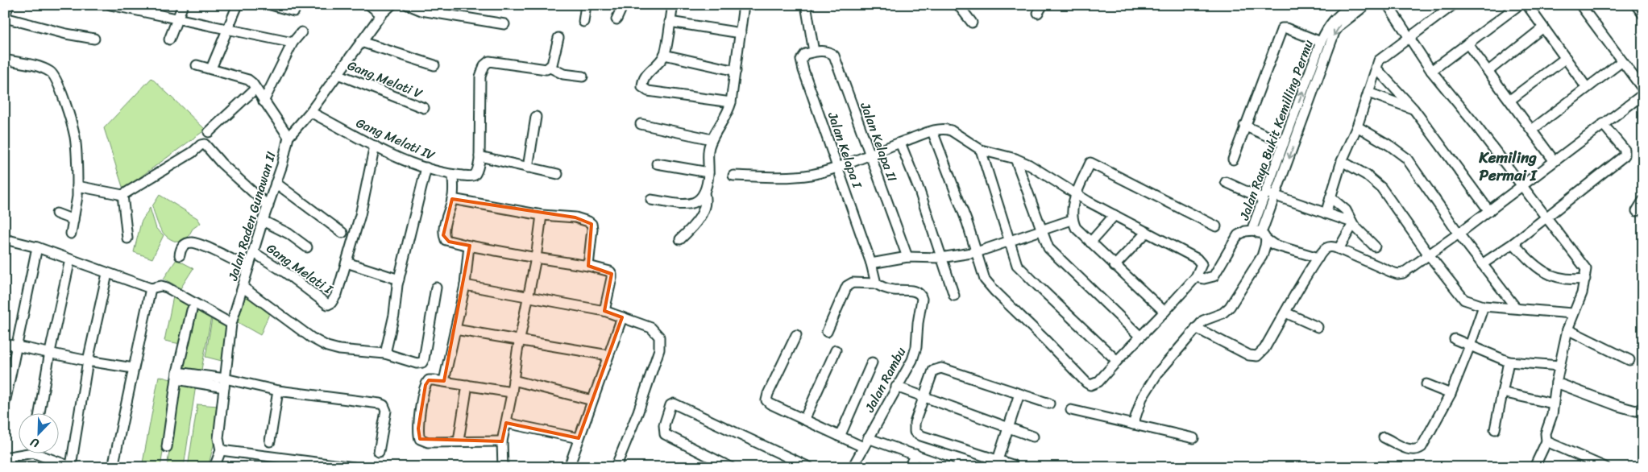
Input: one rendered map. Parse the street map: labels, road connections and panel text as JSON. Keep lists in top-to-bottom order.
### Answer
{
  "streets": {
    "street": [
      "Gang Melati V",
      "Jalan Raya Bukit Kemilling Permu",
      "Gang Melati IV",
      "Jalan Kelapa II",
      "Jalan Kelapa I",
      "Jalan Raden Gunawan II",
      "Gang Melati I",
      "Jalan Rambu"
    ]
  },
  "crossings": [
    ["Gang Melati V", "Jalan Raden Gunawan II"],
    ["Gang Melati IV", "Jalan Raden Gunawan II"],
    ["Jalan Kelapa II", "Jalan Kelapa I"],
    ["Jalan Raden Gunawan II", "Gang Melati I"]
  ],
  "districts": ["Kemiling Permai I"],
  "north": "bottom left"
}
